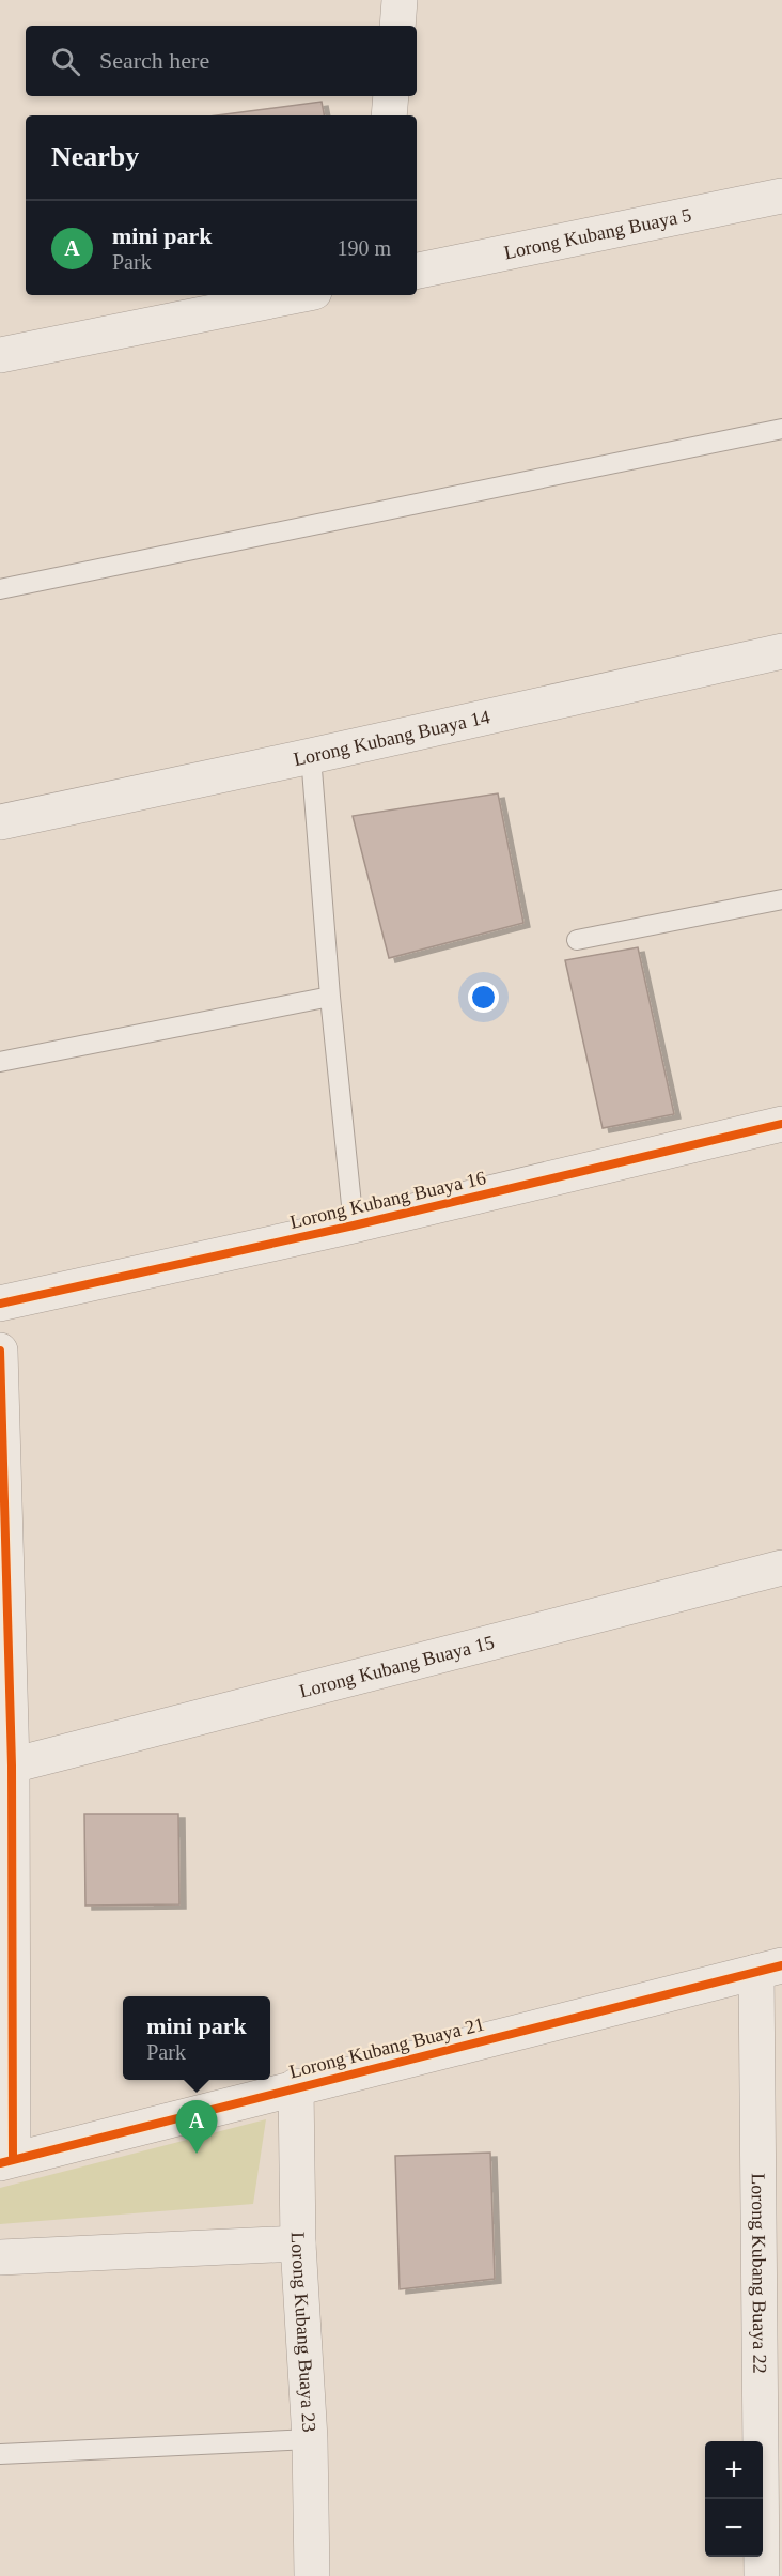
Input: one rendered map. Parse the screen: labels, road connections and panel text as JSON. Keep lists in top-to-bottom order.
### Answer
{
  "streets": {
    "street": [
      "Lorong Kubang Buaya 5",
      "Lorong Kubang Buaya 14",
      "Lorong Kubang Buaya 16",
      "Lorong Kubang Buaya 15",
      "Lorong Kubang Buaya 21",
      "Lorong Kubang Buaya 22",
      "Lorong Kubang Buaya 23"
    ]
  },
  "crossings": [
    ["Lorong Kubang Buaya 21", "Lorong Kubang Buaya 22"],
    ["Lorong Kubang Buaya 21", "Lorong Kubang Buaya 23"]
  ],
  "page": {
    "search": "Search here",
    "heading": "Nearby",
    "list": [
      {
        "mark": "A",
        "name": "mini park",
        "note": "Park",
        "value": "190 m"
      }
    ],
    "popup": ["mini park", "Park"],
    "pins": "A",
    "map_buttons": ["+", "−"]
  }
}
